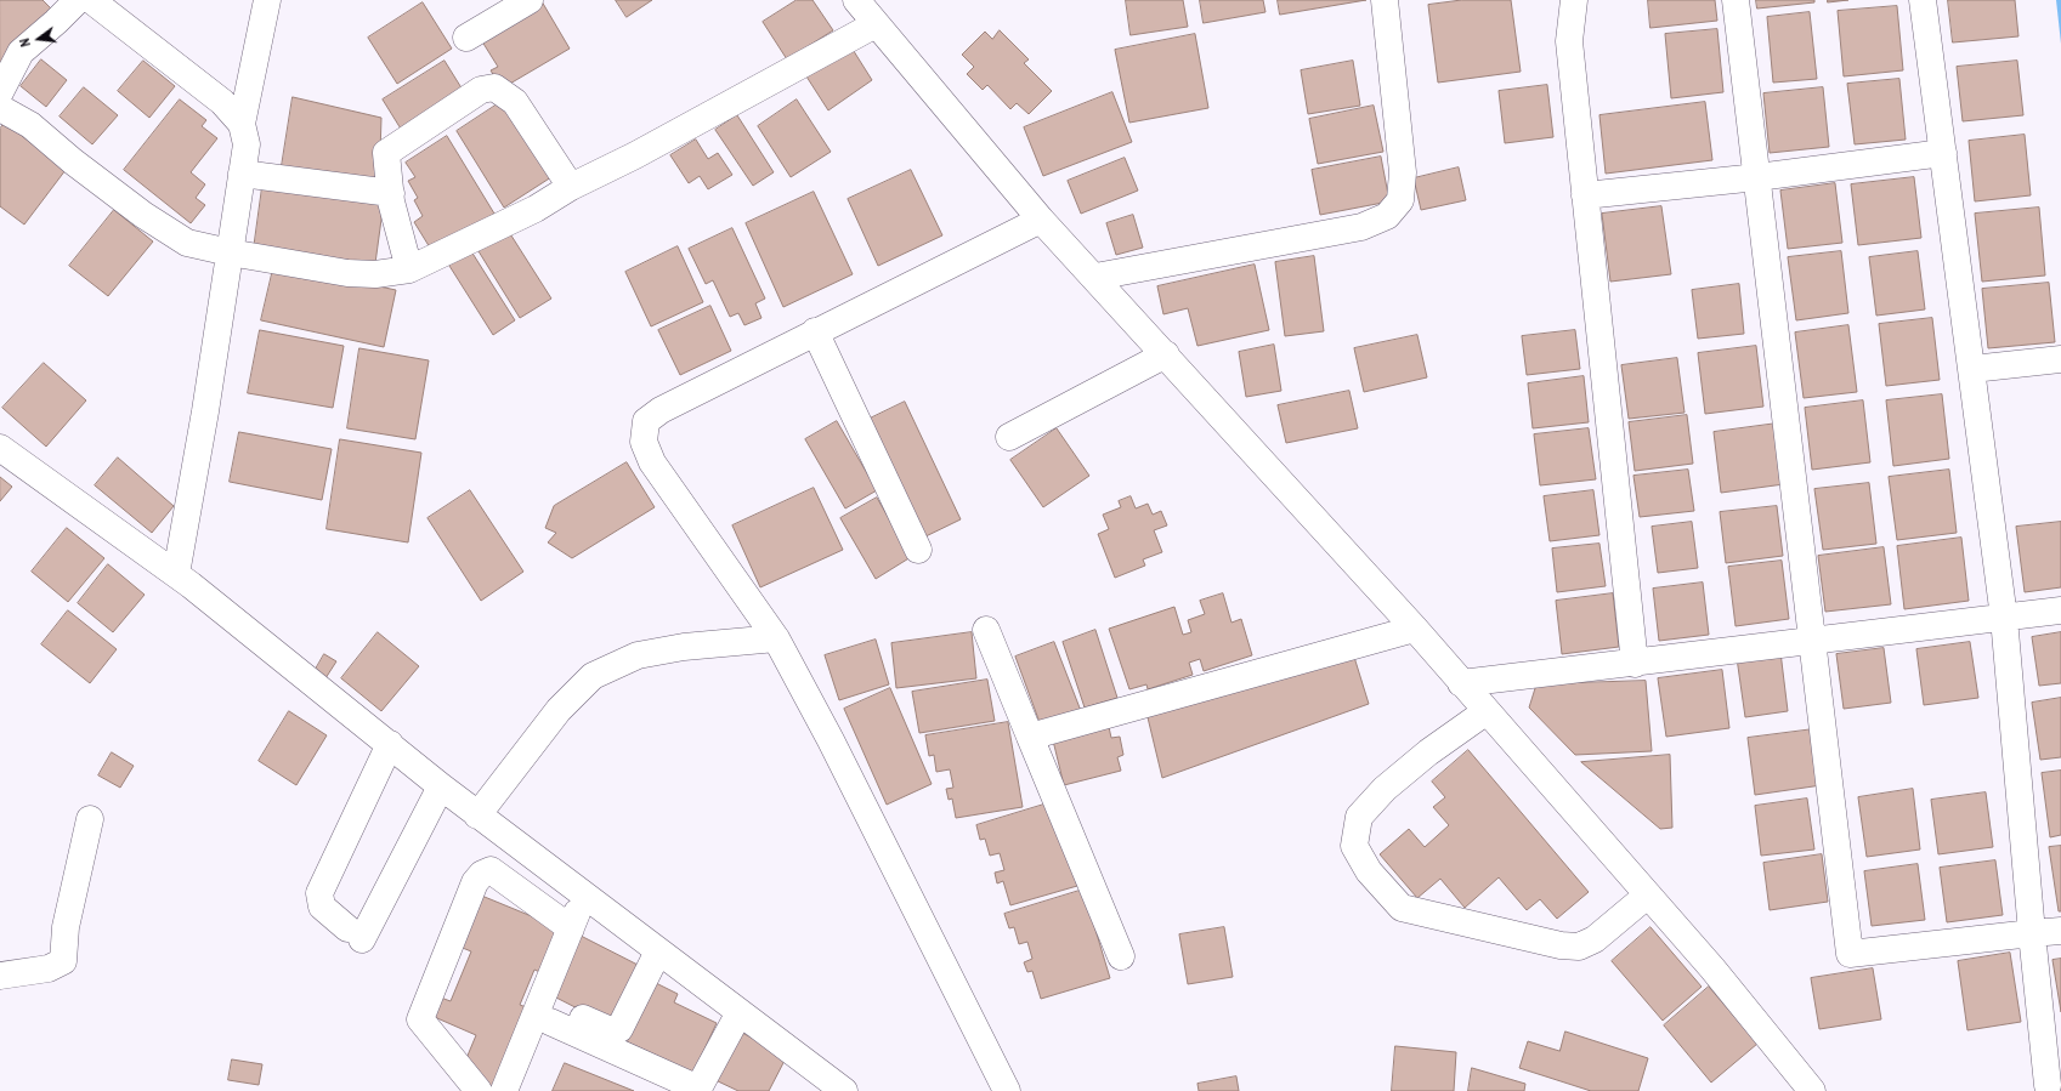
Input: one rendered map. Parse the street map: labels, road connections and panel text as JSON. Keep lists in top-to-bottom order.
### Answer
{
  "north": "left"
}
